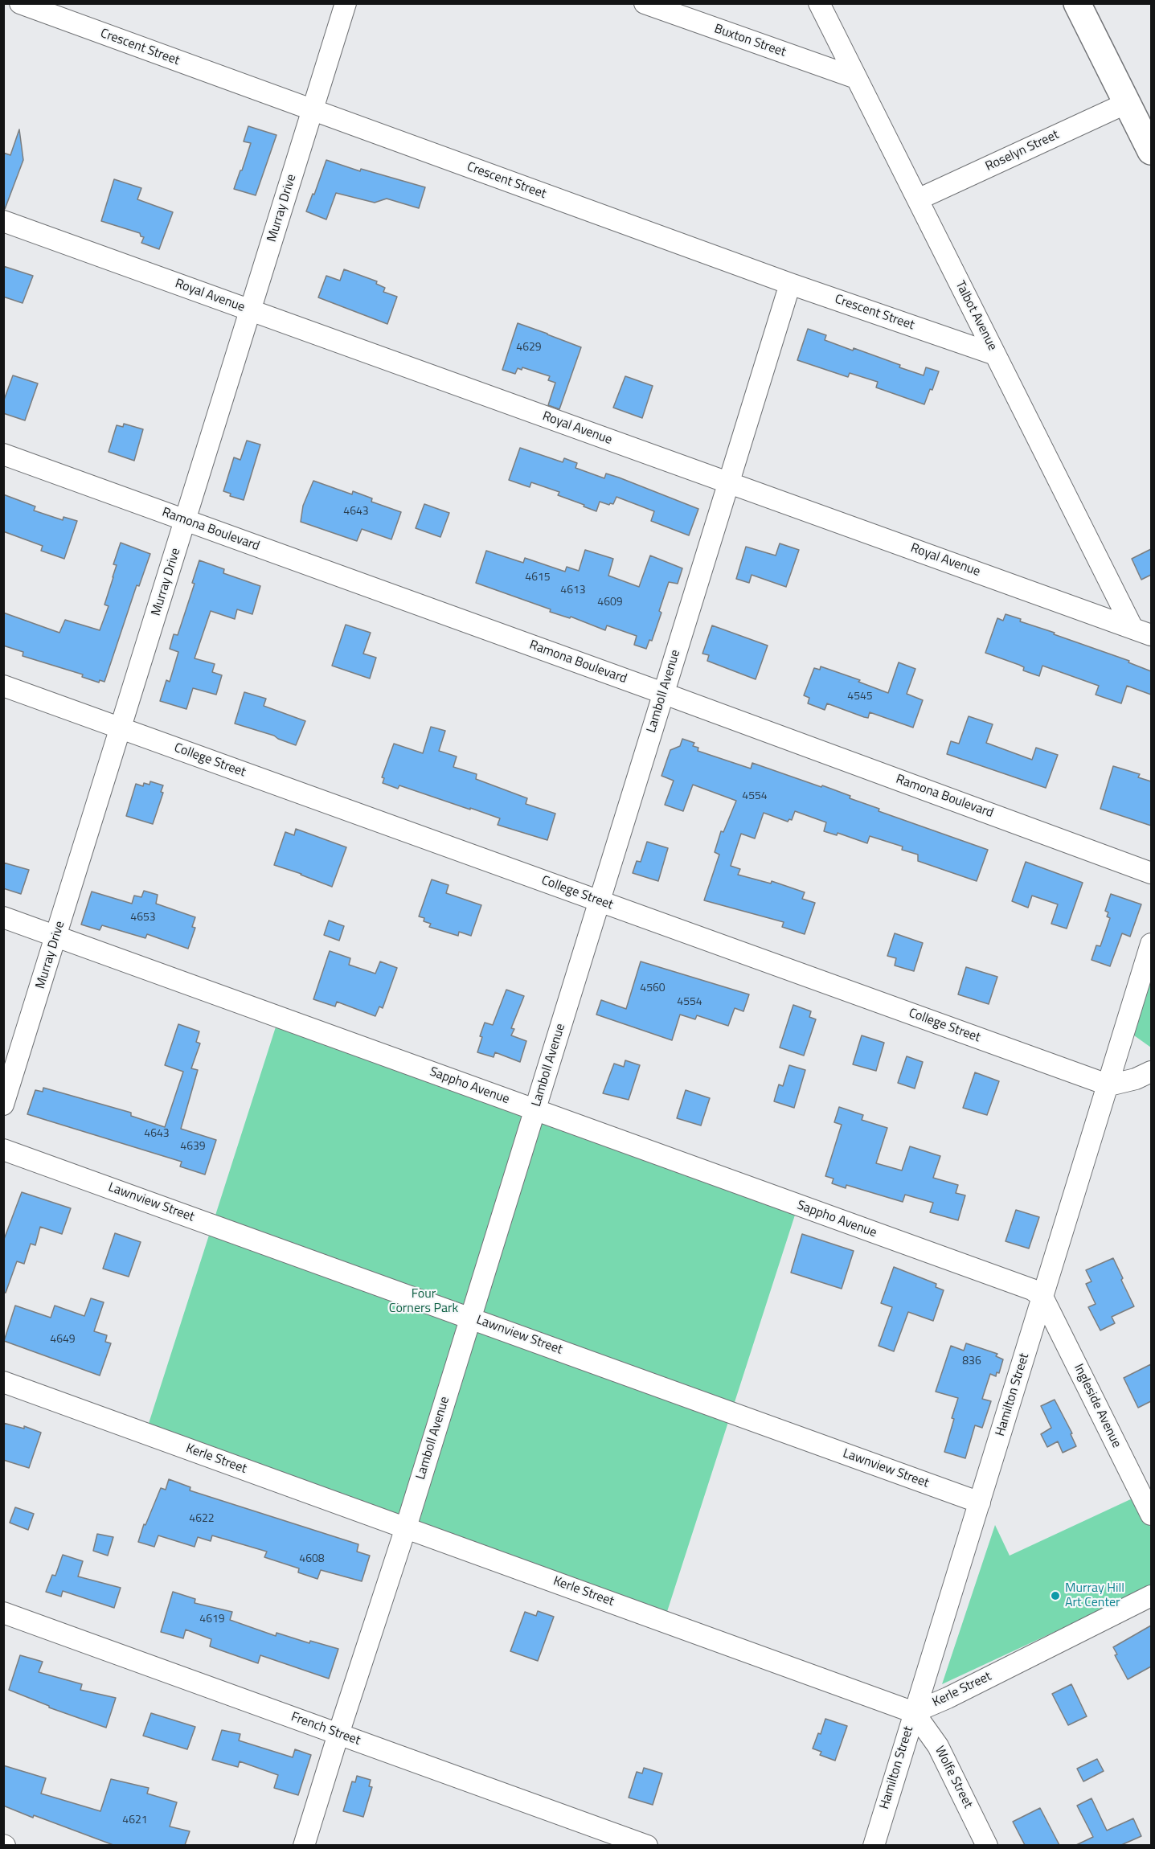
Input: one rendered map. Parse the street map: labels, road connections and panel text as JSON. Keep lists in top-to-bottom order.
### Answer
{
  "streets": {
    "street": [
      "Buxton Street",
      "Crescent Street",
      "Roselyn Street",
      "Murray Drive",
      "Royal Avenue",
      "Talbot Avenue",
      "Ramona Boulevard",
      "Lamboll Avenue",
      "College Street",
      "Sappho Avenue",
      "Lawnview Street",
      "Hamilton Street",
      "Ingleside Avenue",
      "Kerle Street",
      "French Street",
      "Wolfe Street"
    ]
  },
  "crossings": [
    ["Buxton Street", "Talbot Avenue"],
    ["Crescent Street", "Murray Drive"],
    ["Crescent Street", "Talbot Avenue"],
    ["Crescent Street", "Lamboll Avenue"],
    ["Roselyn Street", "Talbot Avenue"],
    ["Murray Drive", "Royal Avenue"],
    ["Murray Drive", "Ramona Boulevard"],
    ["Murray Drive", "College Street"],
    ["Murray Drive", "Sappho Avenue"],
    ["Royal Avenue", "Talbot Avenue"],
    ["Royal Avenue", "Lamboll Avenue"],
    ["Ramona Boulevard", "Lamboll Avenue"],
    ["Lamboll Avenue", "College Street"],
    ["Lamboll Avenue", "Sappho Avenue"],
    ["Lamboll Avenue", "Lawnview Street"],
    ["Lamboll Avenue", "Kerle Street"],
    ["Lamboll Avenue", "French Street"],
    ["College Street", "Hamilton Street"],
    ["Sappho Avenue", "Hamilton Street"],
    ["Sappho Avenue", "Ingleside Avenue"],
    ["Lawnview Street", "Hamilton Street"],
    ["Hamilton Street", "Ingleside Avenue"],
    ["Hamilton Street", "Kerle Street"],
    ["Hamilton Street", "Wolfe Street"],
    ["Kerle Street", "Wolfe Street"]
  ],
  "parks": ["Four Corners Park"],
  "places": ["Murray Hill Art Center"],
  "house_numbers": [
    "4629",
    "4643",
    "4615",
    "4613",
    "4609",
    "4545",
    "4554",
    "4653",
    "4560",
    "4554",
    "4643",
    "4639",
    "4649",
    "836",
    "4622",
    "4608",
    "4619",
    "4621"
  ]
}
